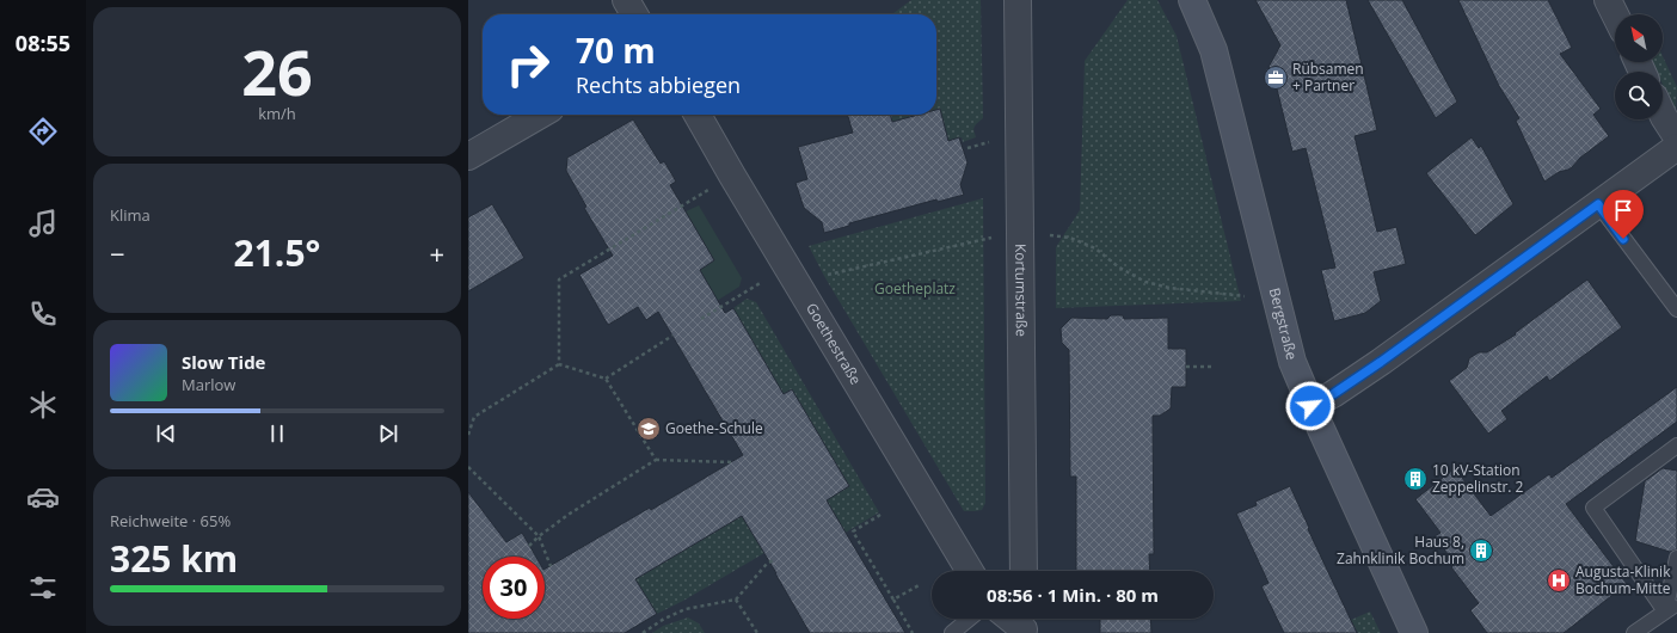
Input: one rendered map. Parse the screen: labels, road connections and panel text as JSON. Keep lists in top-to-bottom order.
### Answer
{
  "streets": {
    "street": ["Kortumstraße", "Bergstraße", "Goethestraße"]
  },
  "parks": ["Goetheplatz"],
  "places": {
    "office": ["Rübsamen + Partner"],
    "school or university": ["Goethe-Schule"],
    "building": ["10 kV-Station Zeppelinstr. 2", "Haus 8, Zahnklinik Bochum"],
    "hospital": ["Augusta-Klinik Bochum-Mitte"]
  },
  "north": "top left",
  "page": {
    "tabs": "08:55",
    "tile": [
      ["26", "km/h"],
      "Klima",
      ["Reichweite · 65%", "325 km"]
    ],
    "turn": ["70 m", "Rechts abbiegen"],
    "heat": ["−", "21.5°", "+"],
    "song": ["Slow Tide", "Marlow"],
    "limit": "30",
    "trip": "08:56 · 1 Min. · 80 m"
  }
}
